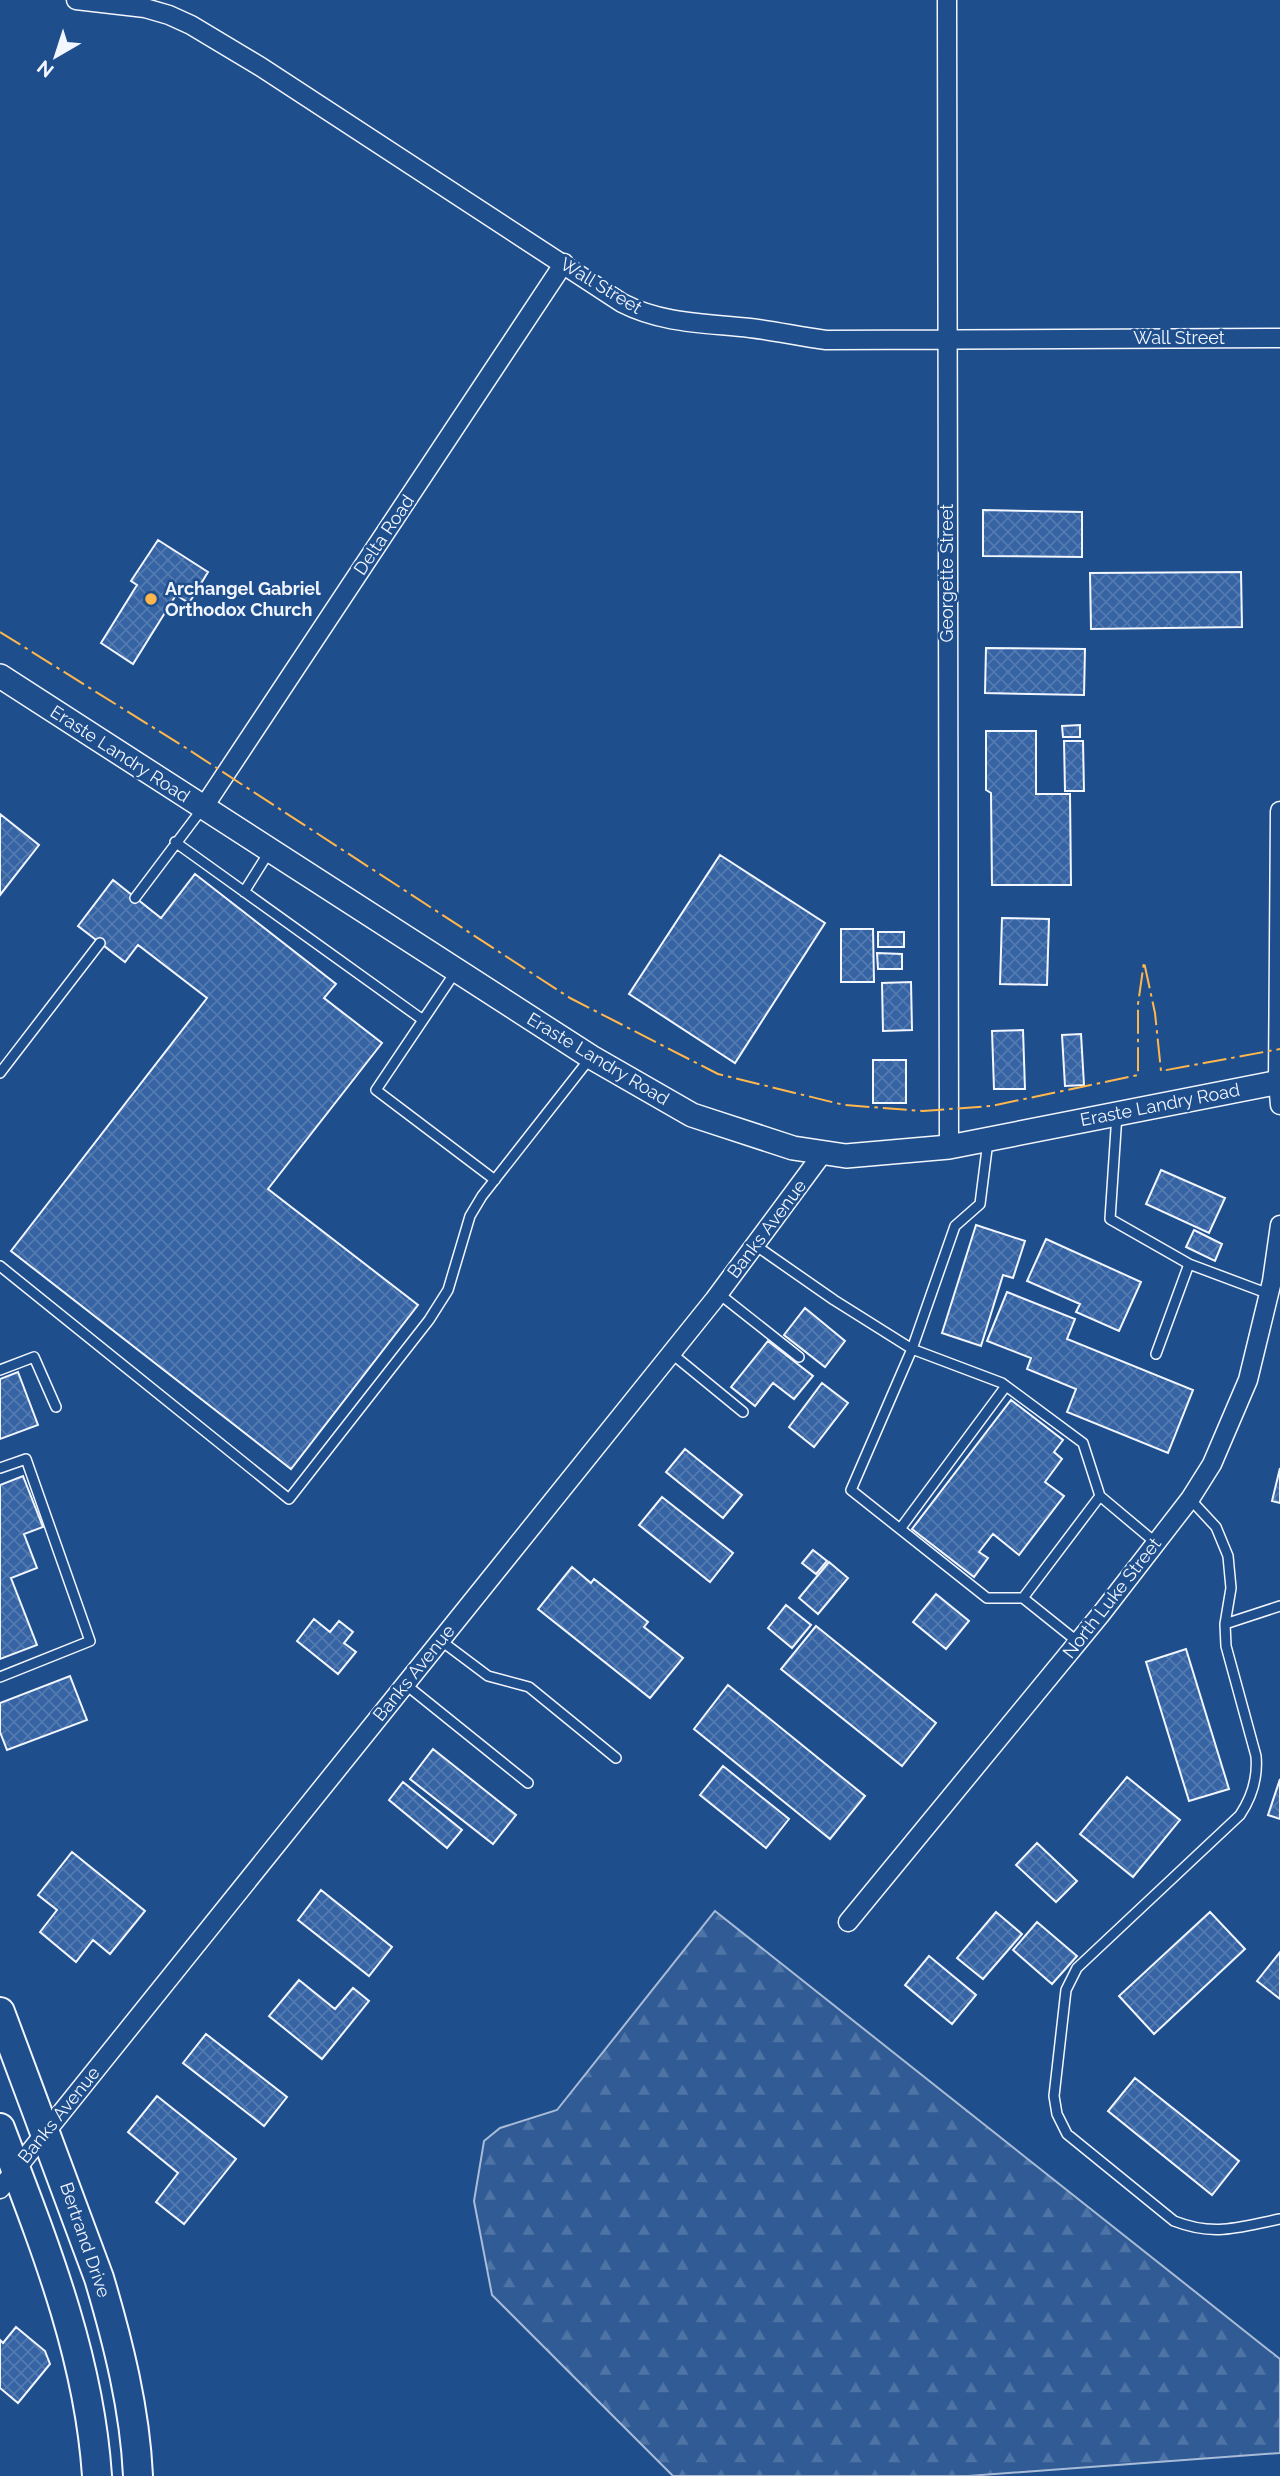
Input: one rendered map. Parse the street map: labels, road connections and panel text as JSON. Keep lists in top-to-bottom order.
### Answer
{
  "streets": {
    "main road": ["Bertrand Drive"],
    "street": [
      "Wall Street",
      "Delta Road",
      "Georgette Street",
      "Eraste Landry Road",
      "Banks Avenue",
      "North Luke Street"
    ]
  },
  "crossings": [
    ["Wall Street", "Delta Road"],
    ["Wall Street", "Georgette Street"],
    ["Delta Road", "Eraste Landry Road"],
    ["Georgette Street", "Eraste Landry Road"],
    ["Eraste Landry Road", "Banks Avenue"],
    ["Banks Avenue", "Bertrand Drive"]
  ],
  "places": ["Archangel Gabriel Orthodox Church"],
  "north": "bottom left"
}
